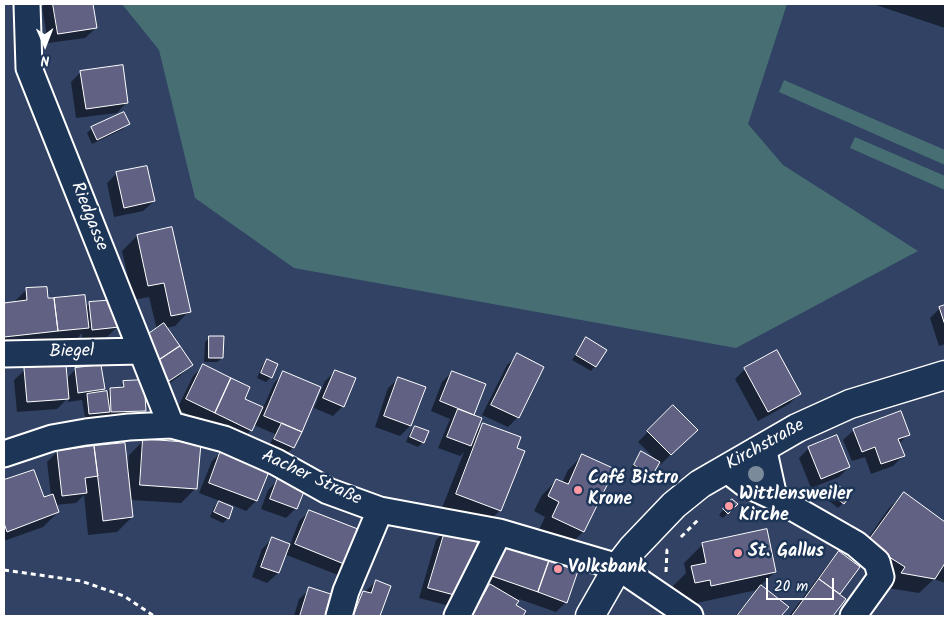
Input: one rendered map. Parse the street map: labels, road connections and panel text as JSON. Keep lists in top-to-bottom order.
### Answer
{
  "streets": {
    "street": [
      "Riedgasse",
      "Biegel",
      "Kirchstraße",
      "Aacher Straße"
    ]
  },
  "crossings": [
    ["Riedgasse", "Biegel"],
    ["Riedgasse", "Aacher Straße"],
    ["Kirchstraße", "Aacher Straße"]
  ],
  "places": [
    "Café Bistro Krone",
    "Wittlensweiler Kirche",
    "St. Gallus",
    "Volksbank"
  ],
  "scale_bar": "20 m",
  "north": "bottom"
}
